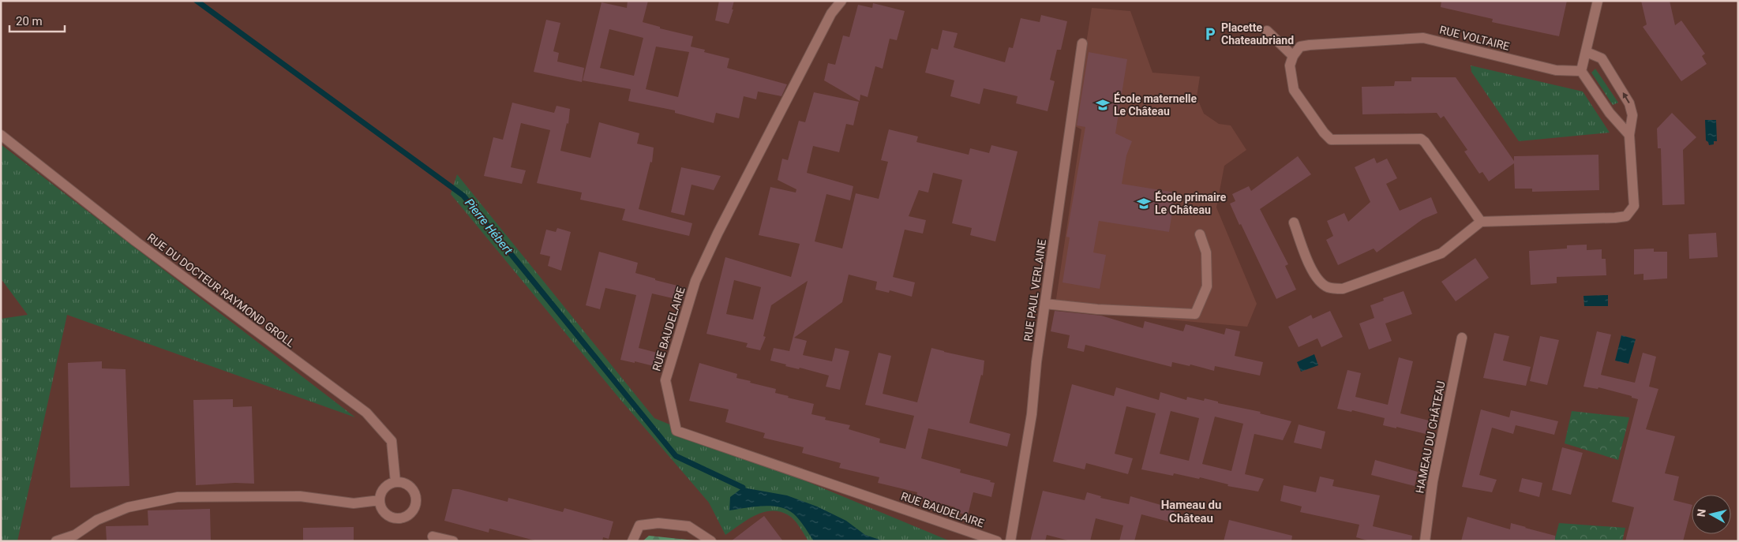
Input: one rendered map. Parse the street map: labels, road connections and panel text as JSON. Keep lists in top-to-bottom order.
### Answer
{
  "streets": {
    "street": [
      "RUE VOLTAIRE",
      "RUE DU DOCTEUR RAYMOND GROLL",
      "RUE PAUL VERLAINE",
      "RUE BAUDELAIRE",
      "HAMEAU DU CHÂTEAU"
    ]
  },
  "districts": ["Hameau du Château"],
  "water": ["Pierre Hébert"],
  "places": {
    "parking": ["Placette Chateaubriand"],
    "school or university": ["École maternelle Le Château", "École primaire Le Château"]
  },
  "scale_bar": "20 m",
  "north": "left"
}
